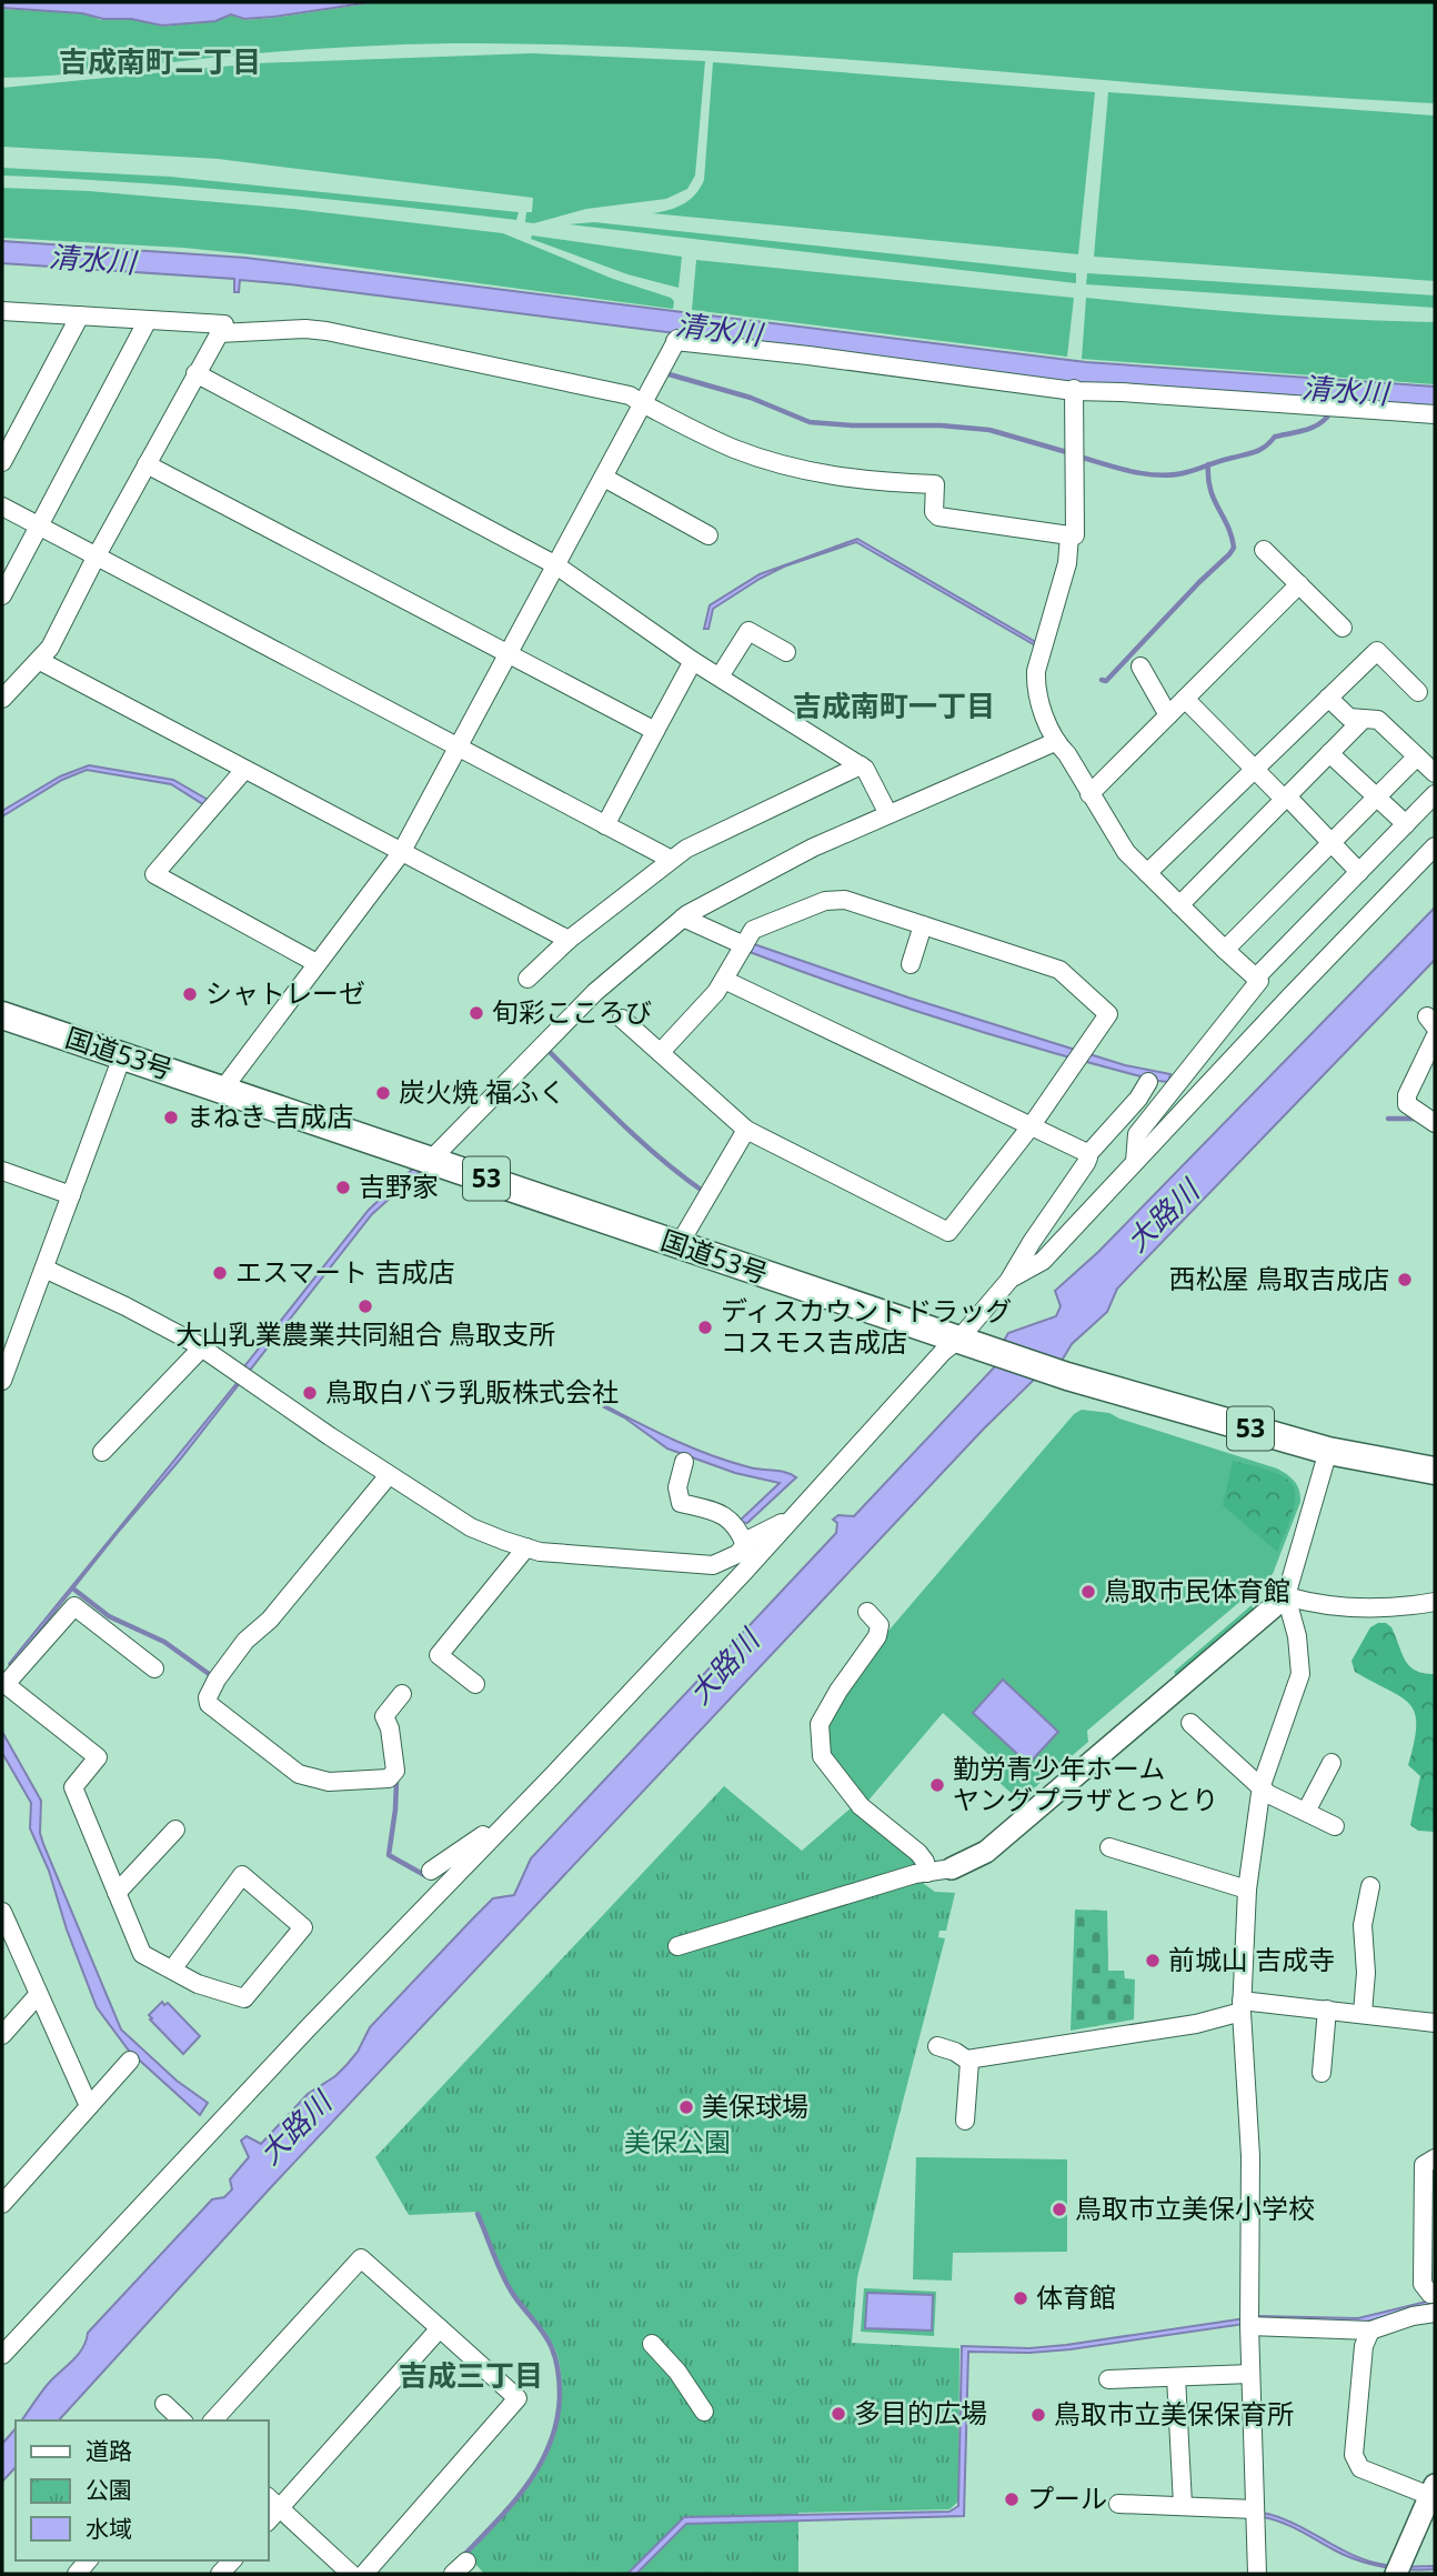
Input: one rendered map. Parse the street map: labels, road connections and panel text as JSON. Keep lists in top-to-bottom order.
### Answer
{
  "streets": {
    "highway": ["国道53号", "53"]
  },
  "districts": ["吉成南町二丁目", "吉成南町一丁目", "吉成三丁目"],
  "water": ["清水川", "大路川"],
  "parks": ["美保公園"],
  "places": [
    "シャトレーゼ",
    "旬彩こころび",
    "炭火焼 福ふく",
    "まねき 吉成店",
    "吉野家",
    "エスマート 吉成店",
    "西松屋 鳥取吉成店",
    "大山乳業農業共同組合 鳥取支所",
    "ディスカウントドラッグ コスモス吉成店",
    "鳥取白バラ乳販株式会社",
    "鳥取市民体育館",
    "勤労青少年ホーム ヤングプラザとっとり",
    "前城山 吉成寺",
    "美保球場",
    "鳥取市立美保小学校",
    "体育館",
    "多目的広場",
    "鳥取市立美保保育所",
    "プール"
  ],
  "legend": ["道路", "公園", "水域"]
}
